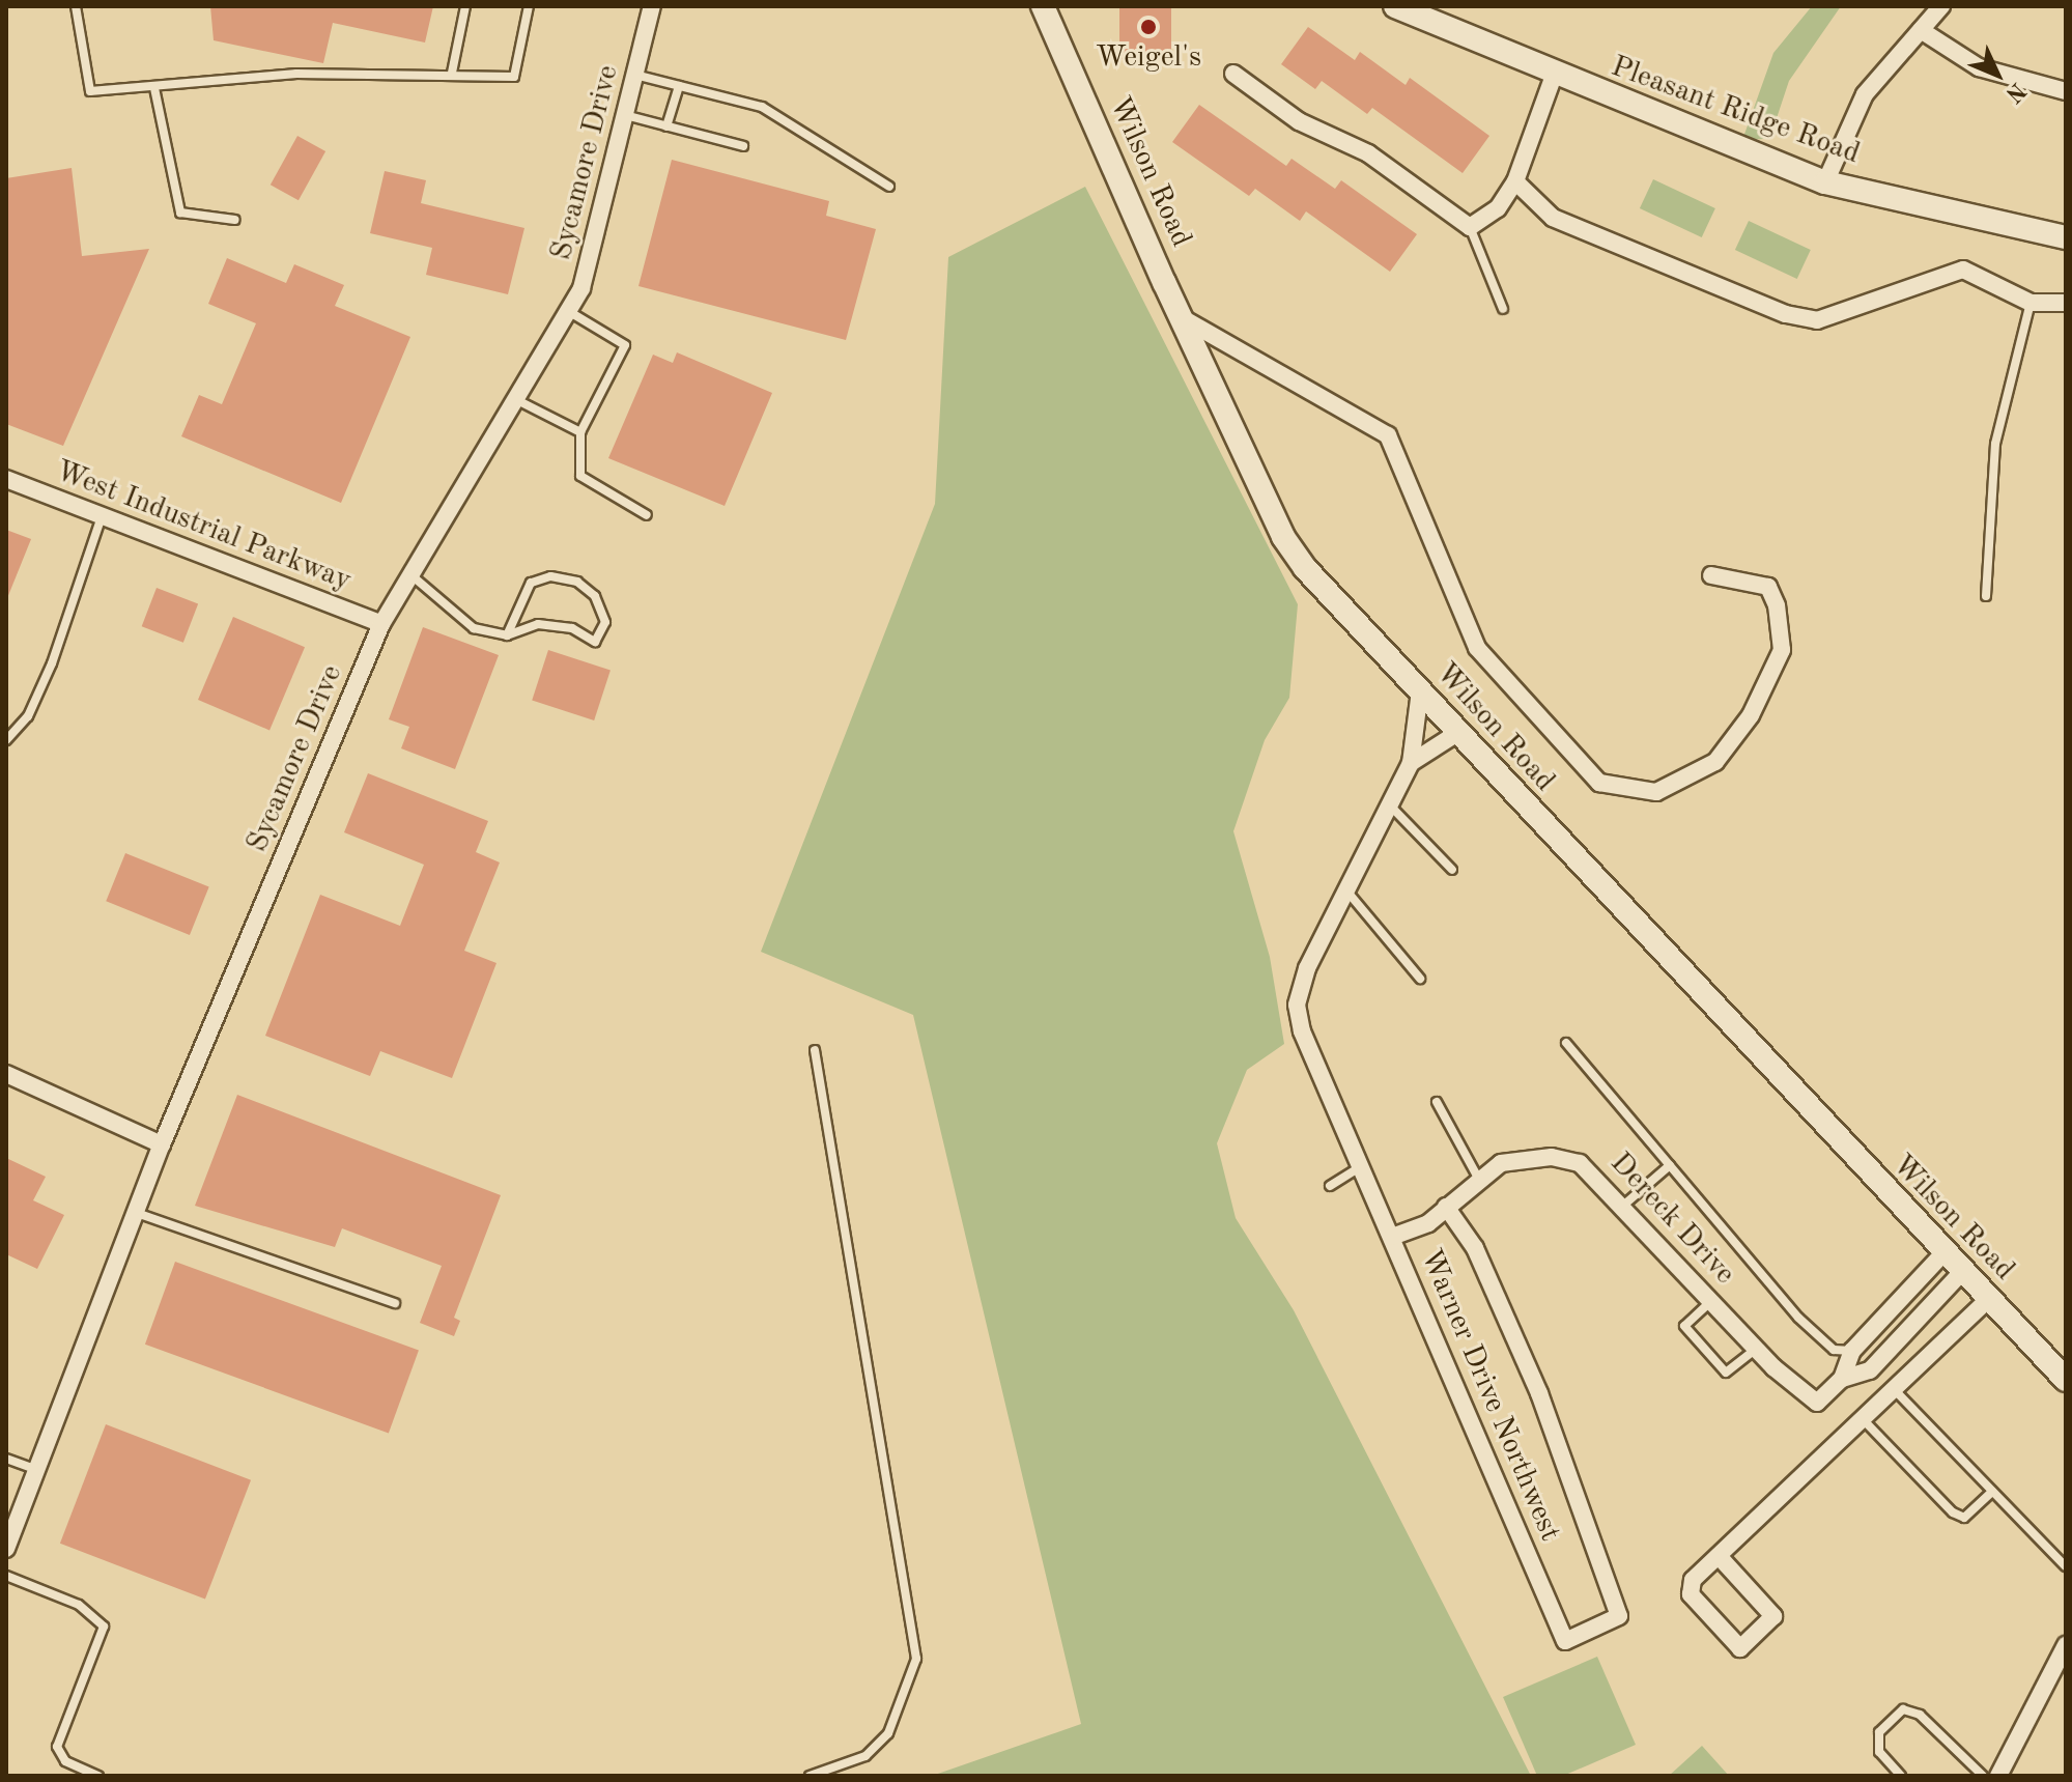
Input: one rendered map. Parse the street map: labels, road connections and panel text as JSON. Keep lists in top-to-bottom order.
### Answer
{
  "streets": {
    "street": [
      "Pleasant Ridge Road",
      "Sycamore Drive",
      "Wilson Road",
      "West Industrial Parkway",
      "Dereck Drive",
      "Warner Drive Northwest"
    ]
  },
  "crossings": [
    ["Sycamore Drive", "West Industrial Parkway"],
    ["Wilson Road", "Dereck Drive"],
    ["Dereck Drive", "Warner Drive Northwest"]
  ],
  "places": ["Weigel's"],
  "north": "bottom right"
}
